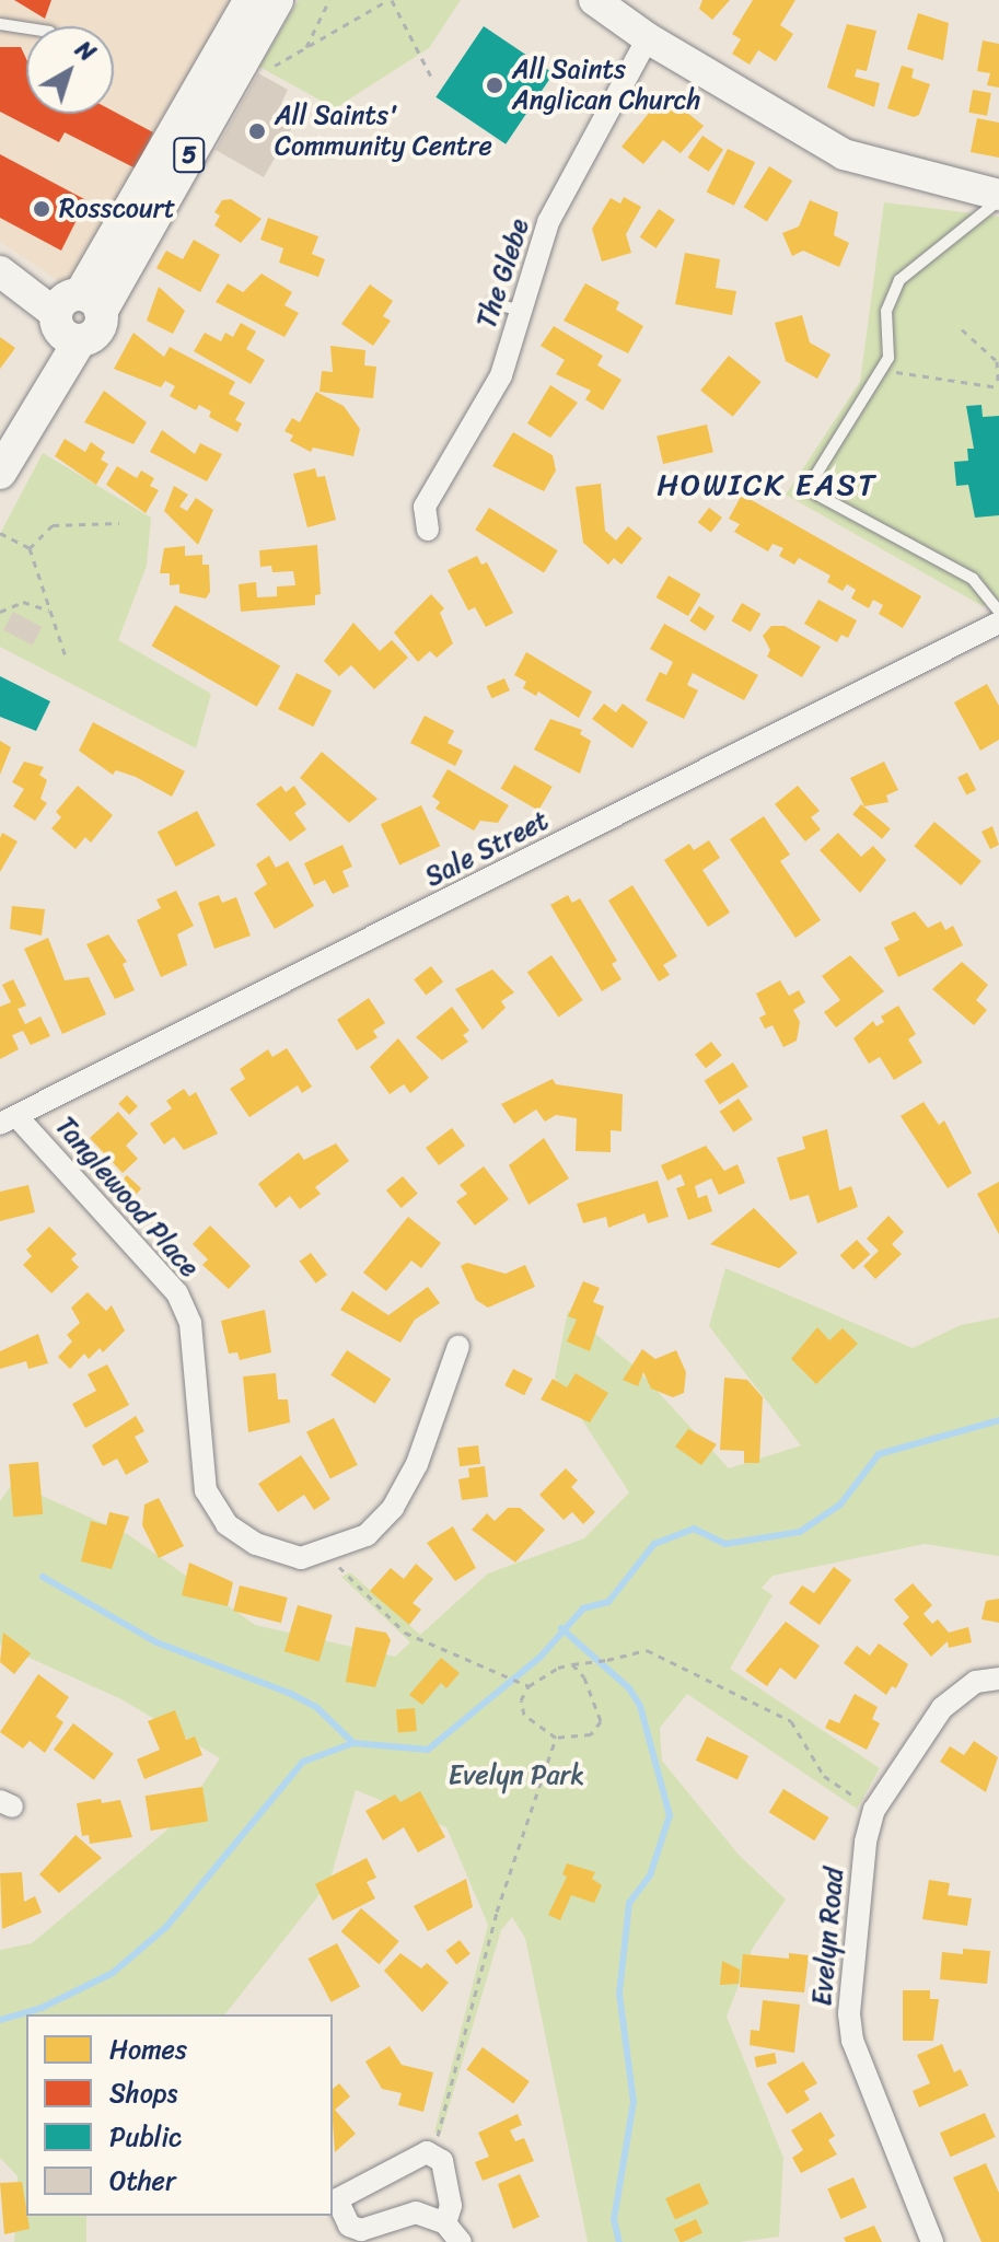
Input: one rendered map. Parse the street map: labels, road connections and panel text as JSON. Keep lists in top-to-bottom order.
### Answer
{
  "streets": {
    "main road": ["5"],
    "street": [
      "The Glebe",
      "Sale Street",
      "Tanglewood Place",
      "Evelyn Road"
    ]
  },
  "crossings": [
    ["Sale Street", "Tanglewood Place"]
  ],
  "districts": ["HOWICK EAST"],
  "parks": ["Evelyn Park"],
  "places": ["All Saints Anglican Church", "All Saints' Community Centre", "Rosscourt"],
  "legend": [
    "Homes",
    "Shops",
    "Public",
    "Other"
  ],
  "north": "top right"
}
